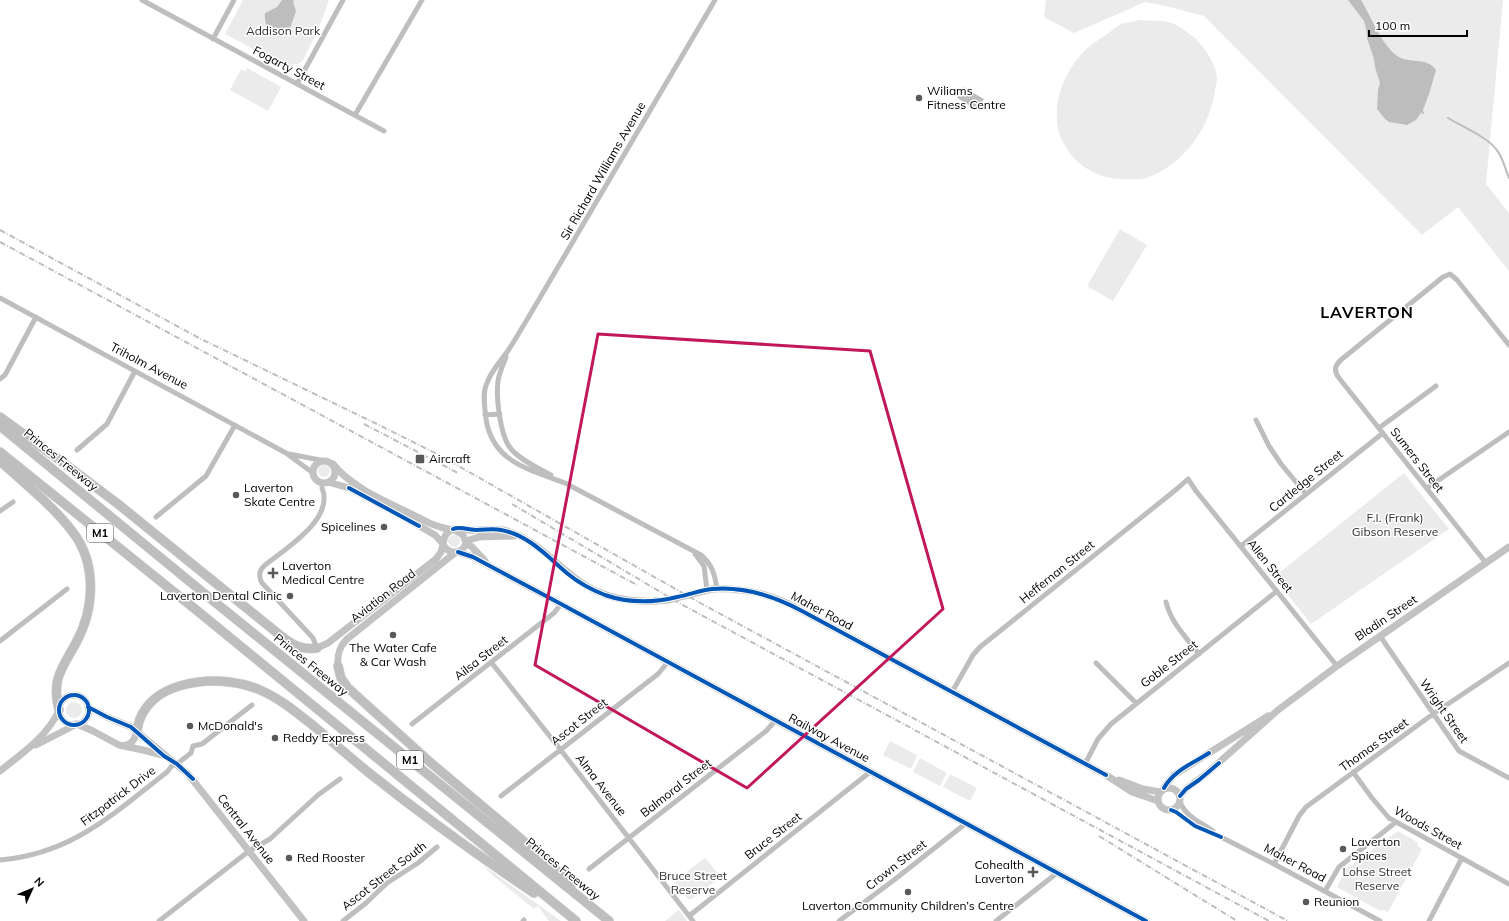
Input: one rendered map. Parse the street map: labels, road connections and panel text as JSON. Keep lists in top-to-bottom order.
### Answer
{
  "streets": {
    "highway": ["Princes Freeway", "M1"],
    "street": [
      "Fogarty Street",
      "Sir Richard Williams Avenue",
      "Triholm Avenue",
      "Sumers Street",
      "Cartledge Street",
      "Allen Street",
      "Heffernan Street",
      "Aviation Road",
      "Maher Road",
      "Bladin Street",
      "Ailsa Street",
      "Goble Street",
      "Wright Street",
      "Ascot Street",
      "Railway Avenue",
      "Thomas Street",
      "Alma Avenue",
      "Balmoral Street",
      "Fitzpatrick Drive",
      "Woods Street",
      "Central Avenue",
      "Bruce Street",
      "Crown Street",
      "Ascot Street South"
    ]
  },
  "crossings": [
    ["Sir Richard Williams Avenue", "Maher Road"],
    ["Sumers Street", "Cartledge Street"],
    ["Sumers Street", "Bladin Street"],
    ["Cartledge Street", "Allen Street"],
    ["Allen Street", "Heffernan Street"],
    ["Allen Street", "Bladin Street"],
    ["Allen Street", "Goble Street"],
    ["Heffernan Street", "Maher Road"],
    ["Aviation Road", "Maher Road"],
    ["Aviation Road", "Railway Avenue"],
    ["Maher Road", "Bladin Street"],
    ["Maher Road", "Goble Street"],
    ["Maher Road", "Railway Avenue"],
    ["Maher Road", "Thomas Street"],
    ["Bladin Street", "Wright Street"],
    ["Ailsa Street", "Railway Avenue"],
    ["Ailsa Street", "Alma Avenue"],
    ["Wright Street", "Thomas Street"],
    ["Ascot Street", "Railway Avenue"],
    ["Ascot Street", "Alma Avenue"],
    ["Railway Avenue", "Balmoral Street"],
    ["Railway Avenue", "Bruce Street"],
    ["Railway Avenue", "Crown Street"],
    ["Thomas Street", "Woods Street"],
    ["Alma Avenue", "Balmoral Street"],
    ["Alma Avenue", "Bruce Street"],
    ["Fitzpatrick Drive", "Central Avenue"]
  ],
  "districts": ["LAVERTON"],
  "parks": [
    "Addison Park",
    "F.I. (Frank) Gibson Reserve",
    "Lohse Street Reserve",
    "Bruce Street Reserve"
  ],
  "places": {
    "other": [
      "Wiliams Fitness Centre",
      "Laverton Skate Centre",
      "Spicelines",
      "Laverton Dental Clinic",
      "The Water Cafe & Car Wash",
      "McDonald's",
      "Reddy Express",
      "Laverton Spices",
      "Red Rooster",
      "Laverton Community Children’s Centre",
      "Reunion"
    ],
    "transit": ["Aircraft"],
    "health": ["Laverton Medical Centre", "Cohealth Laverton"]
  },
  "scale_bar": "100 m",
  "north": "top right"
}
